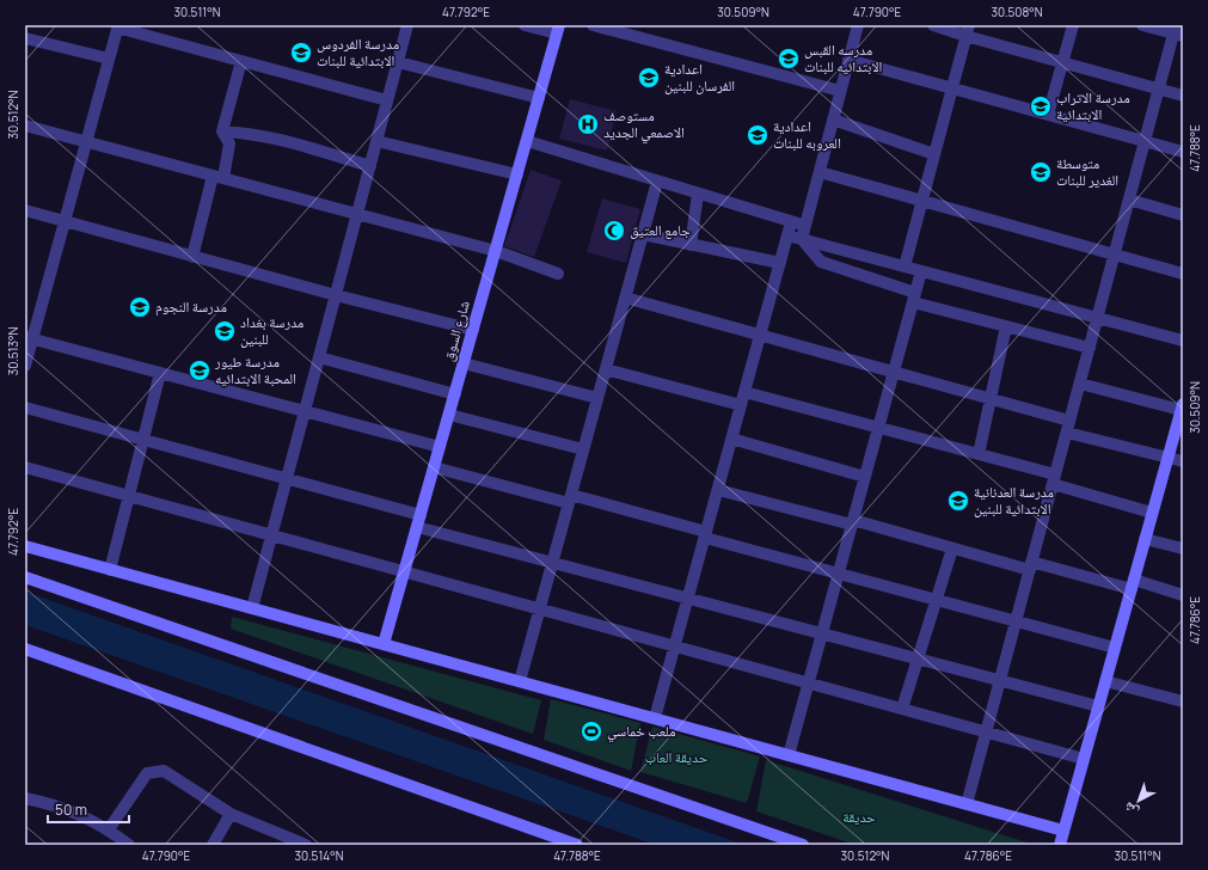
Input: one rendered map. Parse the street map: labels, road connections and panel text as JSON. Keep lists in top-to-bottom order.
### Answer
{
  "streets": {
    "street": ["شارع السوق"]
  },
  "parks": ["حديقة العاب", "حديقة"],
  "places": {
    "school or university": [
      "مدرسة الفردوس الابتدائية للبنات",
      "مدرسه القبس الابتدائيه للبنات",
      "اعدادية الفرسان للبنين",
      "مدرسة الاتراب الابتدائية",
      "اعدادية العروبه للبنات",
      "متوسطة الغدير للبنات",
      "مدرسة النجوم",
      "مدرسة بغداد للبنين",
      "مدرسة طيور المحبة الابتدائيه",
      "مدرسة العدنانية الابتدائية للبنين"
    ],
    "hospital": ["مستوصف الاصمعي الجديد"],
    "mosque": ["جامع العتيق"],
    "sports": ["ملعب خماسي"]
  },
  "scale_bar": "50 m",
  "north": "bottom left",
  "coordinates": [
    "30.511°N",
    "47.792°E",
    "30.509°N",
    "47.790°E",
    "30.508°N",
    "30.512°N",
    "47.788°E",
    "30.513°N",
    "47.786°E",
    "30.514°N"
  ]
}
